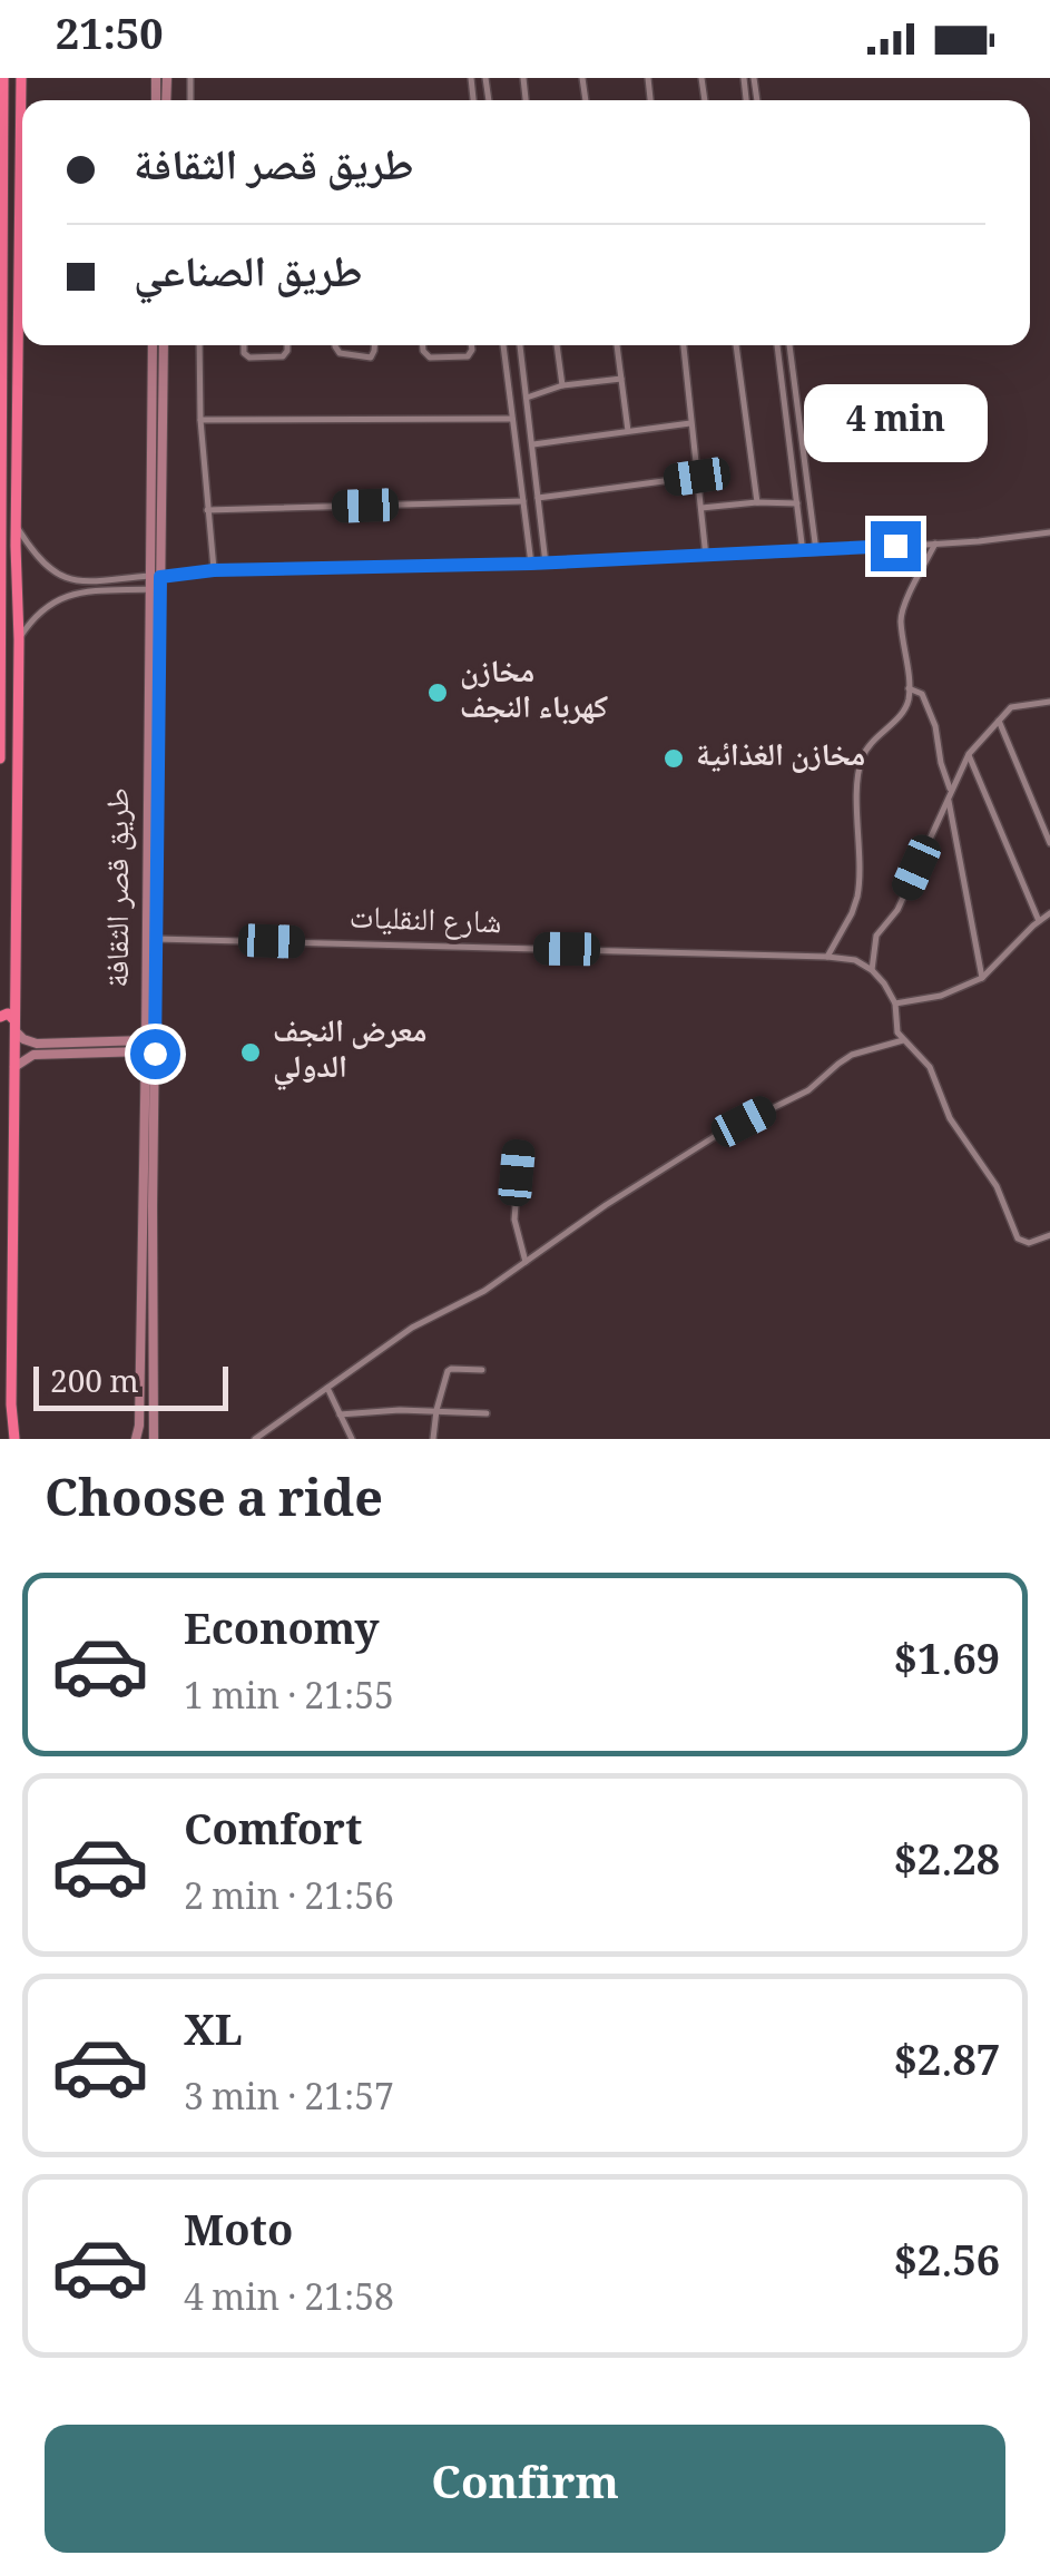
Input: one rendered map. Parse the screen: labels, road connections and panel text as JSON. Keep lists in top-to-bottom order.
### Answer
{
  "streets": {
    "street": ["طريق قصر الثقافة", "شارع النقليات"]
  },
  "crossings": [
    ["طريق قصر الثقافة", "شارع النقليات"]
  ],
  "places": ["مخازن كهرباء النجف", "مخازن الغذائية", "معرض النجف الدولي"],
  "scale_bar": "200 m",
  "page": {
    "status": "21:50",
    "banner": ["طريق قصر الثقافة", "طريق الصناعي"],
    "bubble": "4 min",
    "scale": "200 m",
    "heading": "Choose a ride",
    "list": [
      {
        "name": "Economy",
        "note": "1 min · 21:55",
        "value": "$1.69"
      },
      {
        "name": "Comfort",
        "note": "2 min · 21:56",
        "value": "$2.28"
      },
      {
        "name": "XL",
        "note": "3 min · 21:57",
        "value": "$2.87"
      },
      {
        "name": "Moto",
        "note": "4 min · 21:58",
        "value": "$2.56"
      }
    ],
    "buttons": "Confirm"
  }
}
